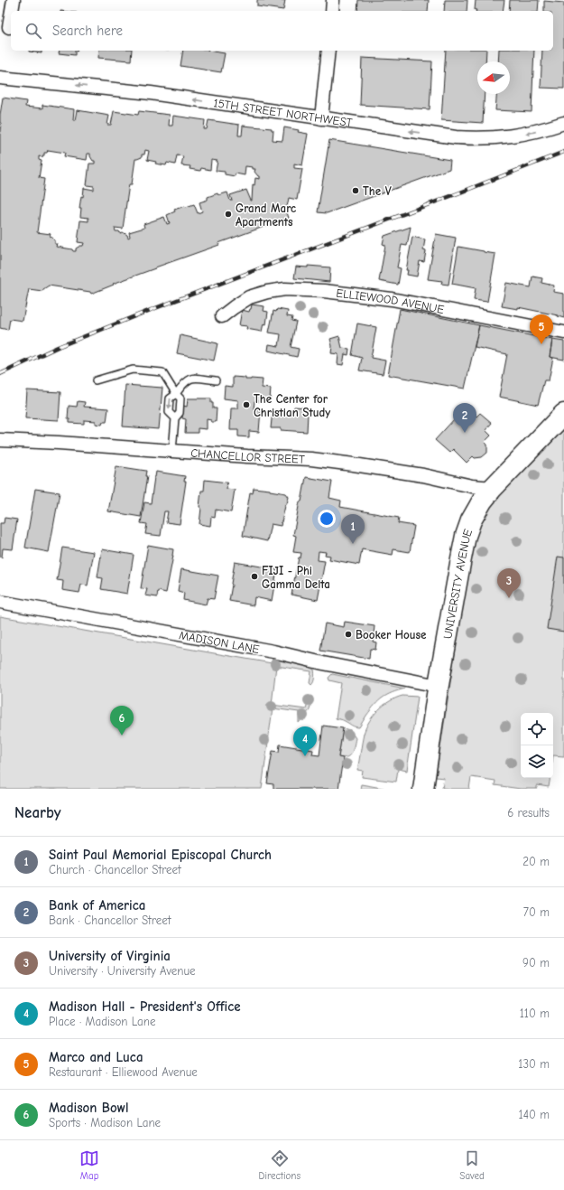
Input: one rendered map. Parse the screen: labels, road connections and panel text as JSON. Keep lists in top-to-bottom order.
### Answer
{
  "streets": {
    "main road": ["UNIVERSITY AVENUE"],
    "street": [
      "15TH STREET NORTHWEST",
      "ELLIEWOOD AVENUE",
      "CHANCELLOR STREET",
      "MADISON LANE"
    ]
  },
  "crossings": [
    ["CHANCELLOR STREET", "UNIVERSITY AVENUE"],
    ["UNIVERSITY AVENUE", "MADISON LANE"]
  ],
  "one_way": ["15TH STREET NORTHWEST"],
  "places": [
    "The V",
    "Grand Marc Apartments",
    "The Center for Christian Study",
    "FIJI - Phi Gamma Delta",
    "Booker House"
  ],
  "north": "left",
  "page": {
    "search": "Search here",
    "pins": [
      "5",
      "2",
      "1",
      "3",
      "6",
      "4"
    ],
    "heading": ["Nearby", "6 results"],
    "list": [
      {
        "mark": "1",
        "name": "Saint Paul Memorial Episcopal Church",
        "note": "Church · Chancellor Street",
        "value": "20 m"
      },
      {
        "mark": "2",
        "name": "Bank of America",
        "note": "Bank · Chancellor Street",
        "value": "70 m"
      },
      {
        "mark": "3",
        "name": "University of Virginia",
        "note": "University · University Avenue",
        "value": "90 m"
      },
      {
        "mark": "4",
        "name": "Madison Hall - President's Office",
        "note": "Place · Madison Lane",
        "value": "110 m"
      },
      {
        "mark": "5",
        "name": "Marco and Luca",
        "note": "Restaurant · Elliewood Avenue",
        "value": "130 m"
      },
      {
        "mark": "6",
        "name": "Madison Bowl",
        "note": "Sports · Madison Lane",
        "value": "140 m"
      }
    ],
    "nav": ["Map", "Directions", "Saved"]
  }
}
